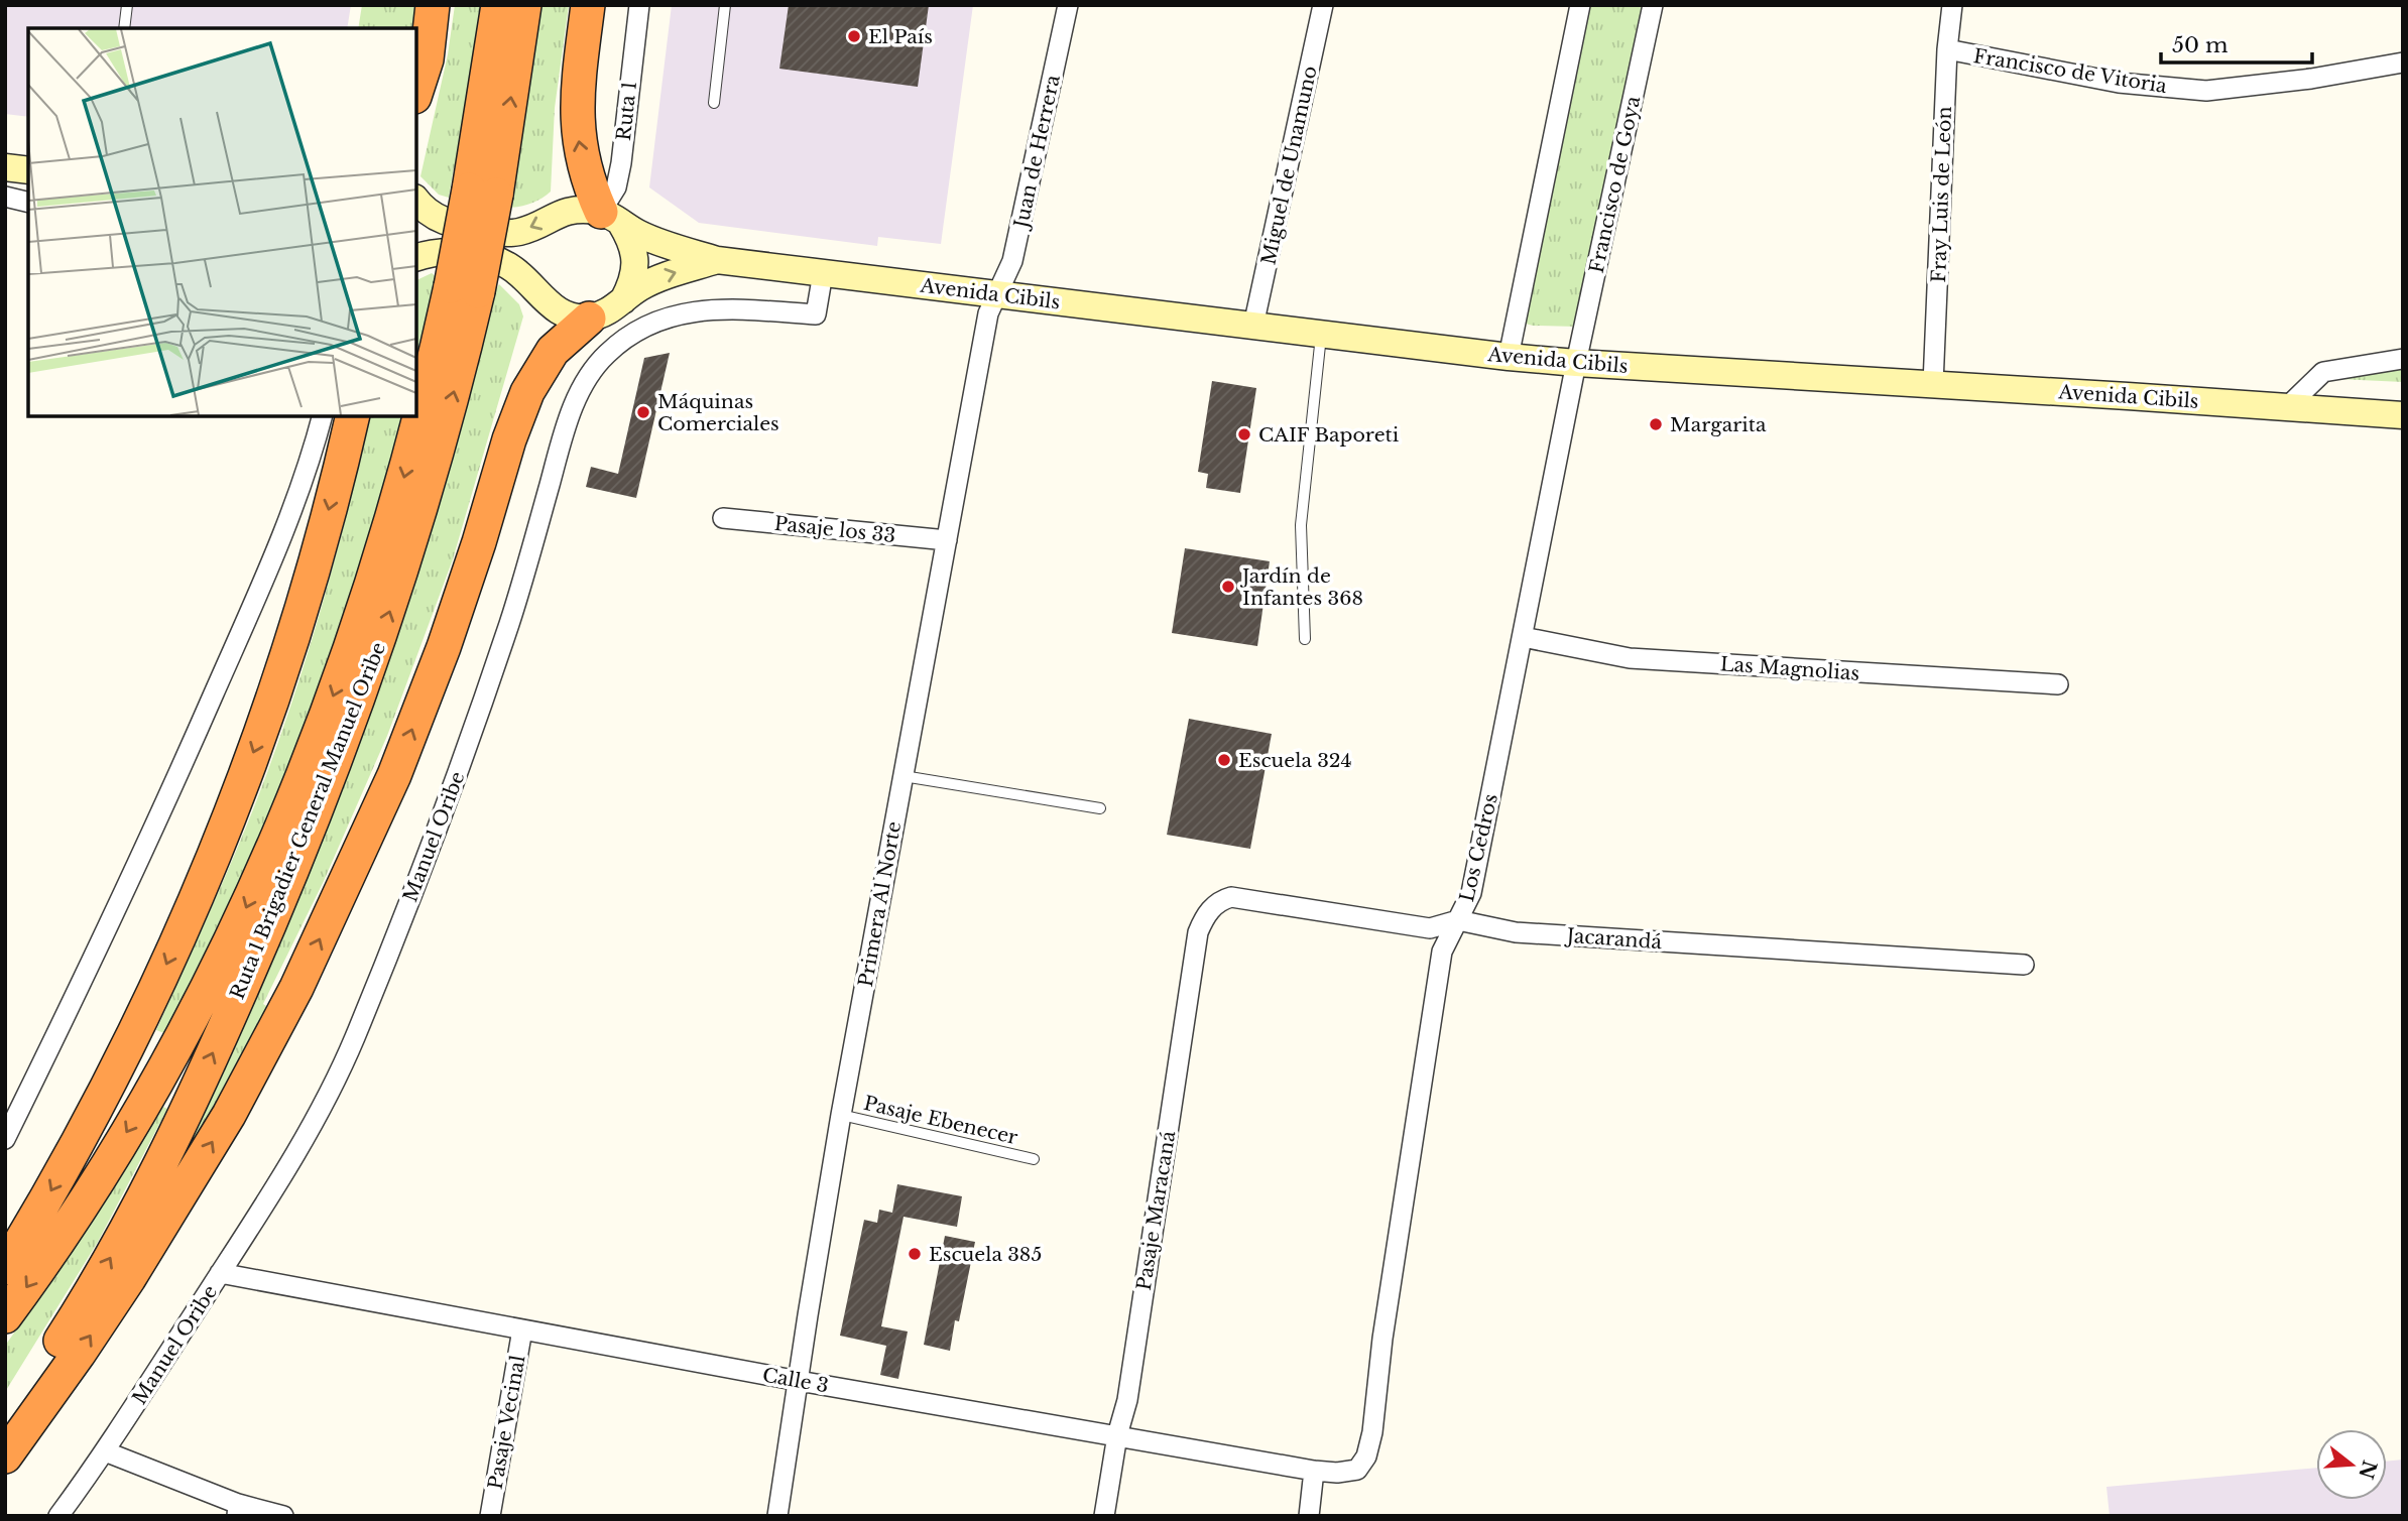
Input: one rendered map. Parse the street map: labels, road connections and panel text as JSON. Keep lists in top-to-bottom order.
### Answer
{
  "streets": {
    "highway": ["Ruta 1 Brigadier General Manuel Oribe"],
    "street": [
      "Francisco de Vitoria",
      "Ruta 1",
      "Juan de Herrera",
      "Miguel de Unamuno",
      "Francisco de Goya",
      "Fray Luis de León",
      "Avenida Cibils",
      "Pasaje los 33",
      "Las Magnolias",
      "Manuel Oribe",
      "Los Cedros",
      "Primera Al Norte",
      "Jacarandá",
      "Pasaje Maracaná",
      "Calle 3",
      "Pasaje Vecinal"
    ],
    "lane": ["Pasaje Ebenecer"]
  },
  "crossings": [
    ["Francisco de Vitoria", "Fray Luis de León"],
    ["Ruta 1", "Avenida Cibils"],
    ["Juan de Herrera", "Avenida Cibils"],
    ["Juan de Herrera", "Primera Al Norte"],
    ["Miguel de Unamuno", "Avenida Cibils"],
    ["Francisco de Goya", "Avenida Cibils"],
    ["Francisco de Goya", "Los Cedros"],
    ["Fray Luis de León", "Avenida Cibils"],
    ["Avenida Cibils", "Manuel Oribe"],
    ["Avenida Cibils", "Los Cedros"],
    ["Avenida Cibils", "Primera Al Norte"],
    ["Pasaje los 33", "Primera Al Norte"],
    ["Las Magnolias", "Los Cedros"],
    ["Manuel Oribe", "Calle 3"],
    ["Los Cedros", "Jacarandá"],
    ["Los Cedros", "Calle 3"],
    ["Primera Al Norte", "Pasaje Ebenecer"],
    ["Primera Al Norte", "Calle 3"],
    ["Jacarandá", "Pasaje Maracaná"],
    ["Pasaje Maracaná", "Calle 3"],
    ["Calle 3", "Pasaje Vecinal"]
  ],
  "places": [
    "El País",
    "Máquinas Comerciales",
    "Margarita",
    "CAIF Baporeti",
    "Jardín de Infantes 368",
    "Escuela 324",
    "Escuela 385"
  ],
  "scale_bar": "50 m",
  "north": "right"
}
